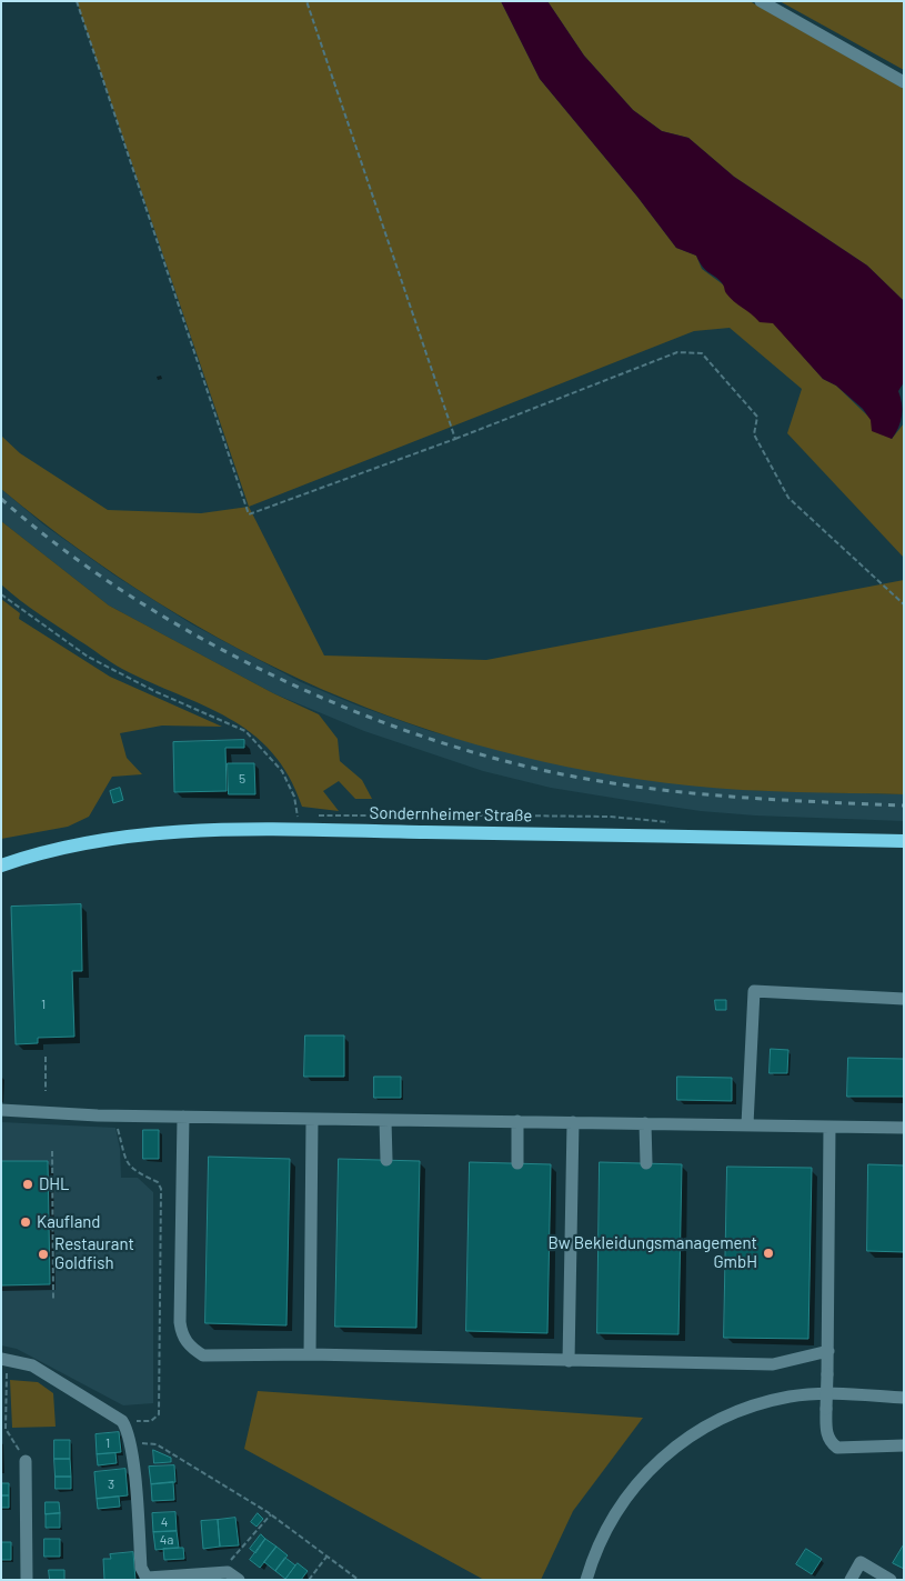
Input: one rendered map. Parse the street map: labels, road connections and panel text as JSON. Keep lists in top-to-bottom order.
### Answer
{
  "streets": {
    "main road": ["Sondernheimer Straße"]
  },
  "places": [
    "DHL",
    "Kaufland",
    "Bw Bekleidungsmanagement GmbH",
    "Restaurant Goldfish"
  ],
  "house_numbers": [
    "5",
    "1",
    "1",
    "3",
    "4",
    "4a"
  ]
}
